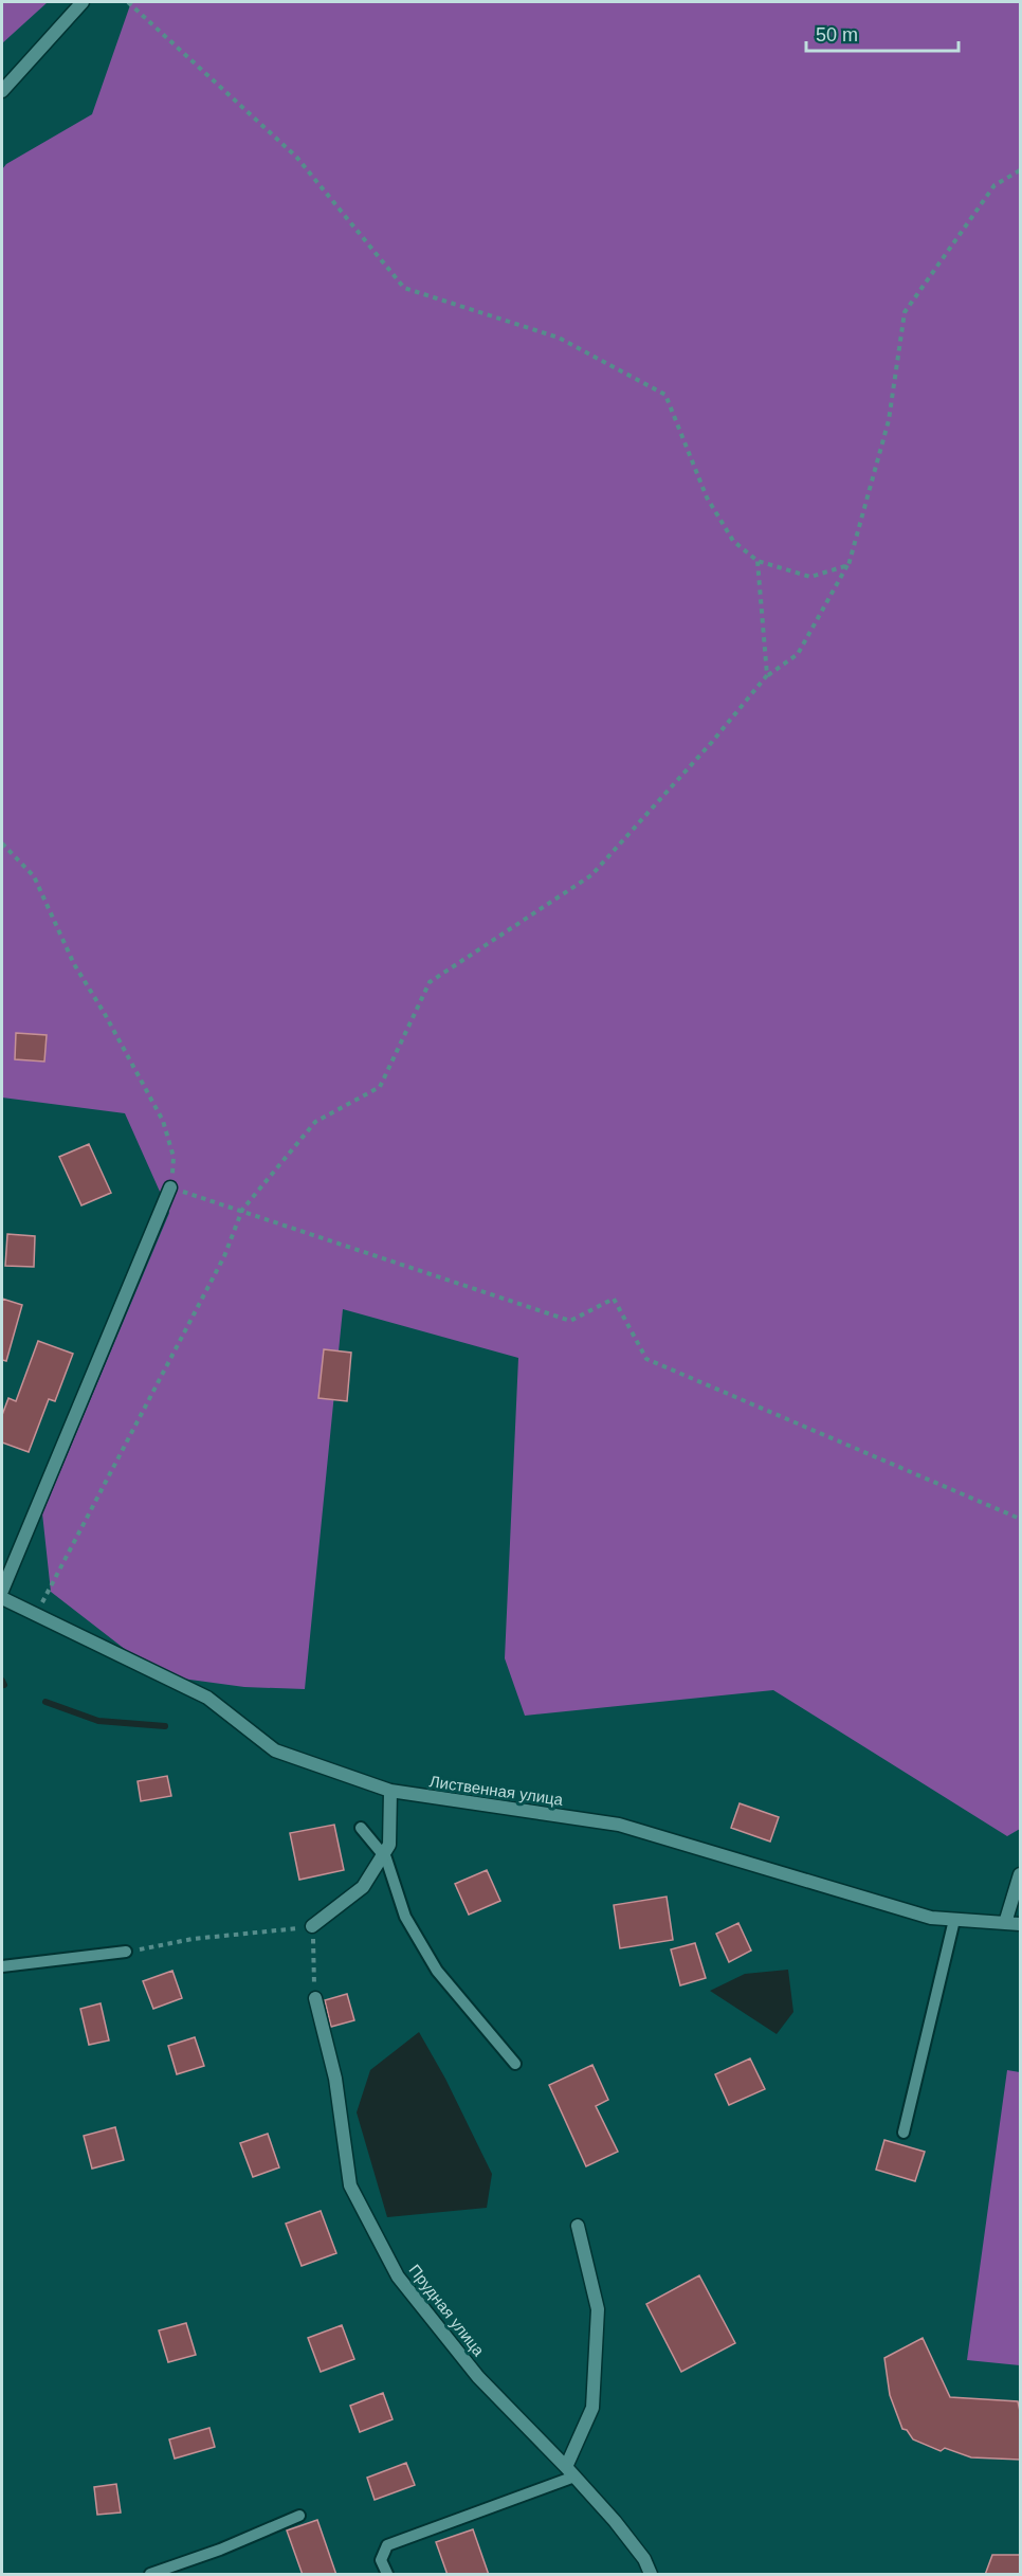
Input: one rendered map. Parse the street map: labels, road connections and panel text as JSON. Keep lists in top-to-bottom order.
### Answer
{
  "streets": {
    "street": ["Лиственная улица", "Прудная улица"]
  },
  "scale_bar": "50 m"
}
